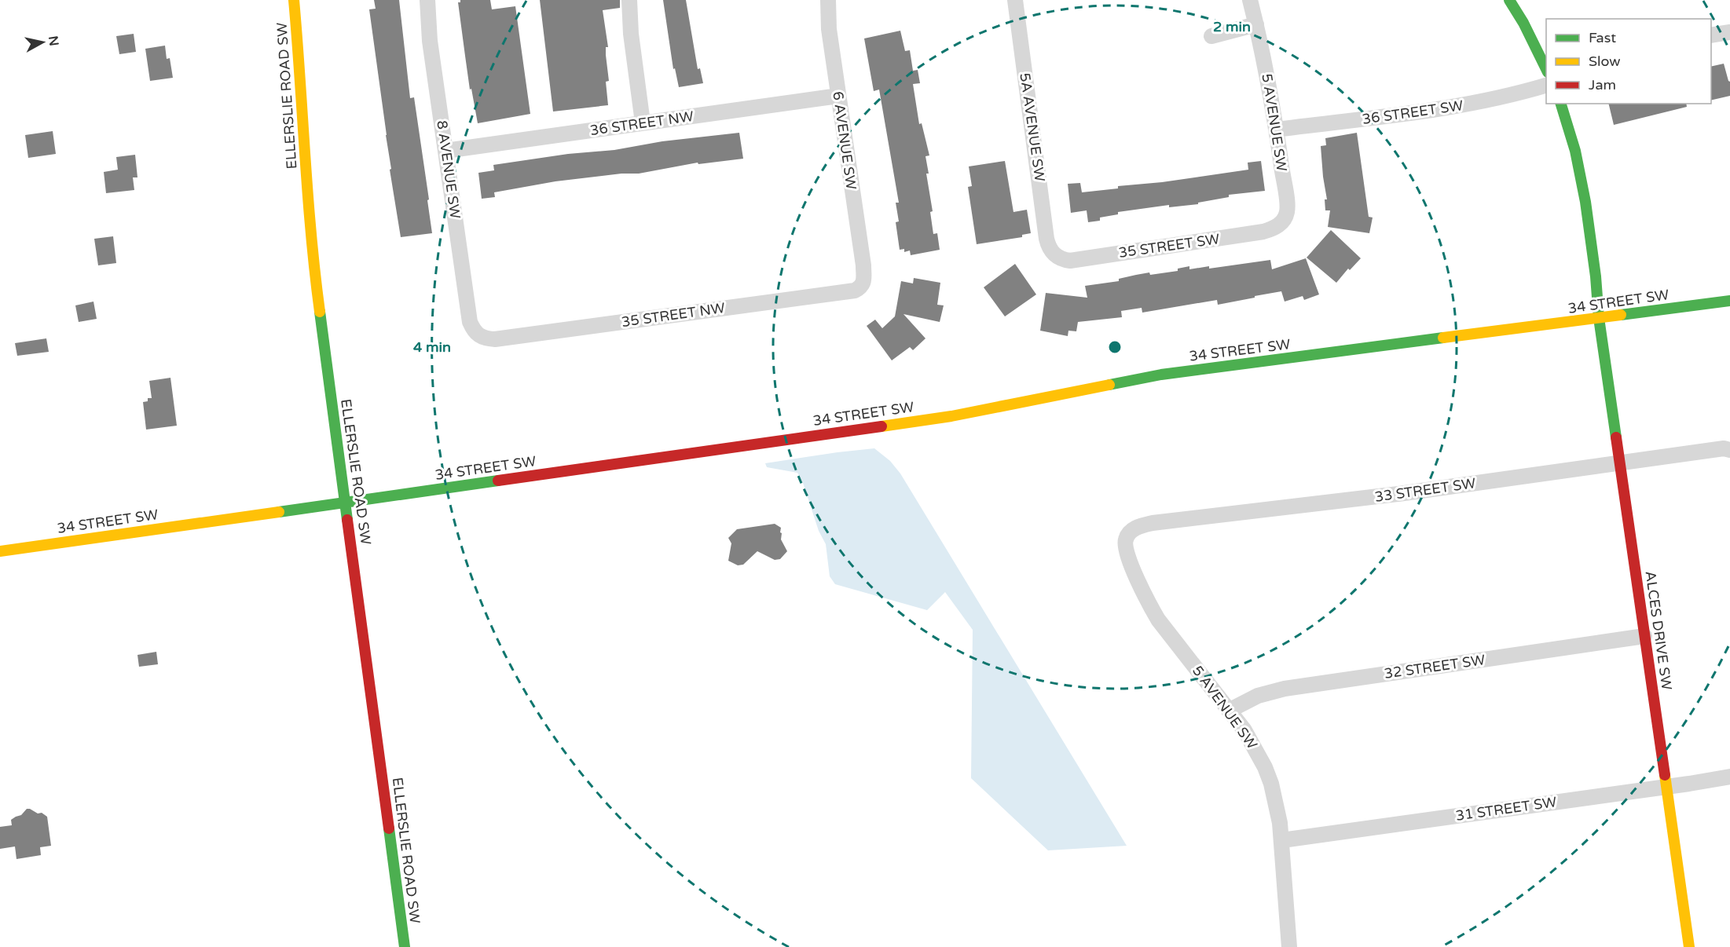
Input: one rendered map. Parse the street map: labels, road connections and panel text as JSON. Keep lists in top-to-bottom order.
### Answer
{
  "streets": {
    "main road": ["ELLERSLIE ROAD SW", "34 STREET SW", "ALCES DRIVE SW"],
    "street": [
      "36 STREET SW",
      "5 AVENUE SW",
      "36 STREET NW",
      "5A AVENUE SW",
      "6 AVENUE SW",
      "8 AVENUE SW",
      "35 STREET SW",
      "35 STREET NW",
      "33 STREET SW",
      "32 STREET SW",
      "31 STREET SW"
    ]
  },
  "crossings": [
    ["ELLERSLIE ROAD SW", "34 STREET SW"],
    ["36 STREET SW", "5 AVENUE SW"],
    ["5 AVENUE SW", "35 STREET SW"],
    ["5 AVENUE SW", "33 STREET SW"],
    ["5 AVENUE SW", "32 STREET SW"],
    ["5 AVENUE SW", "31 STREET SW"],
    ["36 STREET NW", "6 AVENUE SW"],
    ["36 STREET NW", "8 AVENUE SW"],
    ["5A AVENUE SW", "35 STREET SW"],
    ["6 AVENUE SW", "35 STREET NW"],
    ["8 AVENUE SW", "35 STREET NW"],
    ["34 STREET SW", "ALCES DRIVE SW"],
    ["33 STREET SW", "ALCES DRIVE SW"],
    ["ALCES DRIVE SW", "32 STREET SW"],
    ["ALCES DRIVE SW", "31 STREET SW"]
  ],
  "legend": ["Fast", "Slow", "Jam"],
  "north": "right",
  "rings": ["2 min", "4 min"]
}
